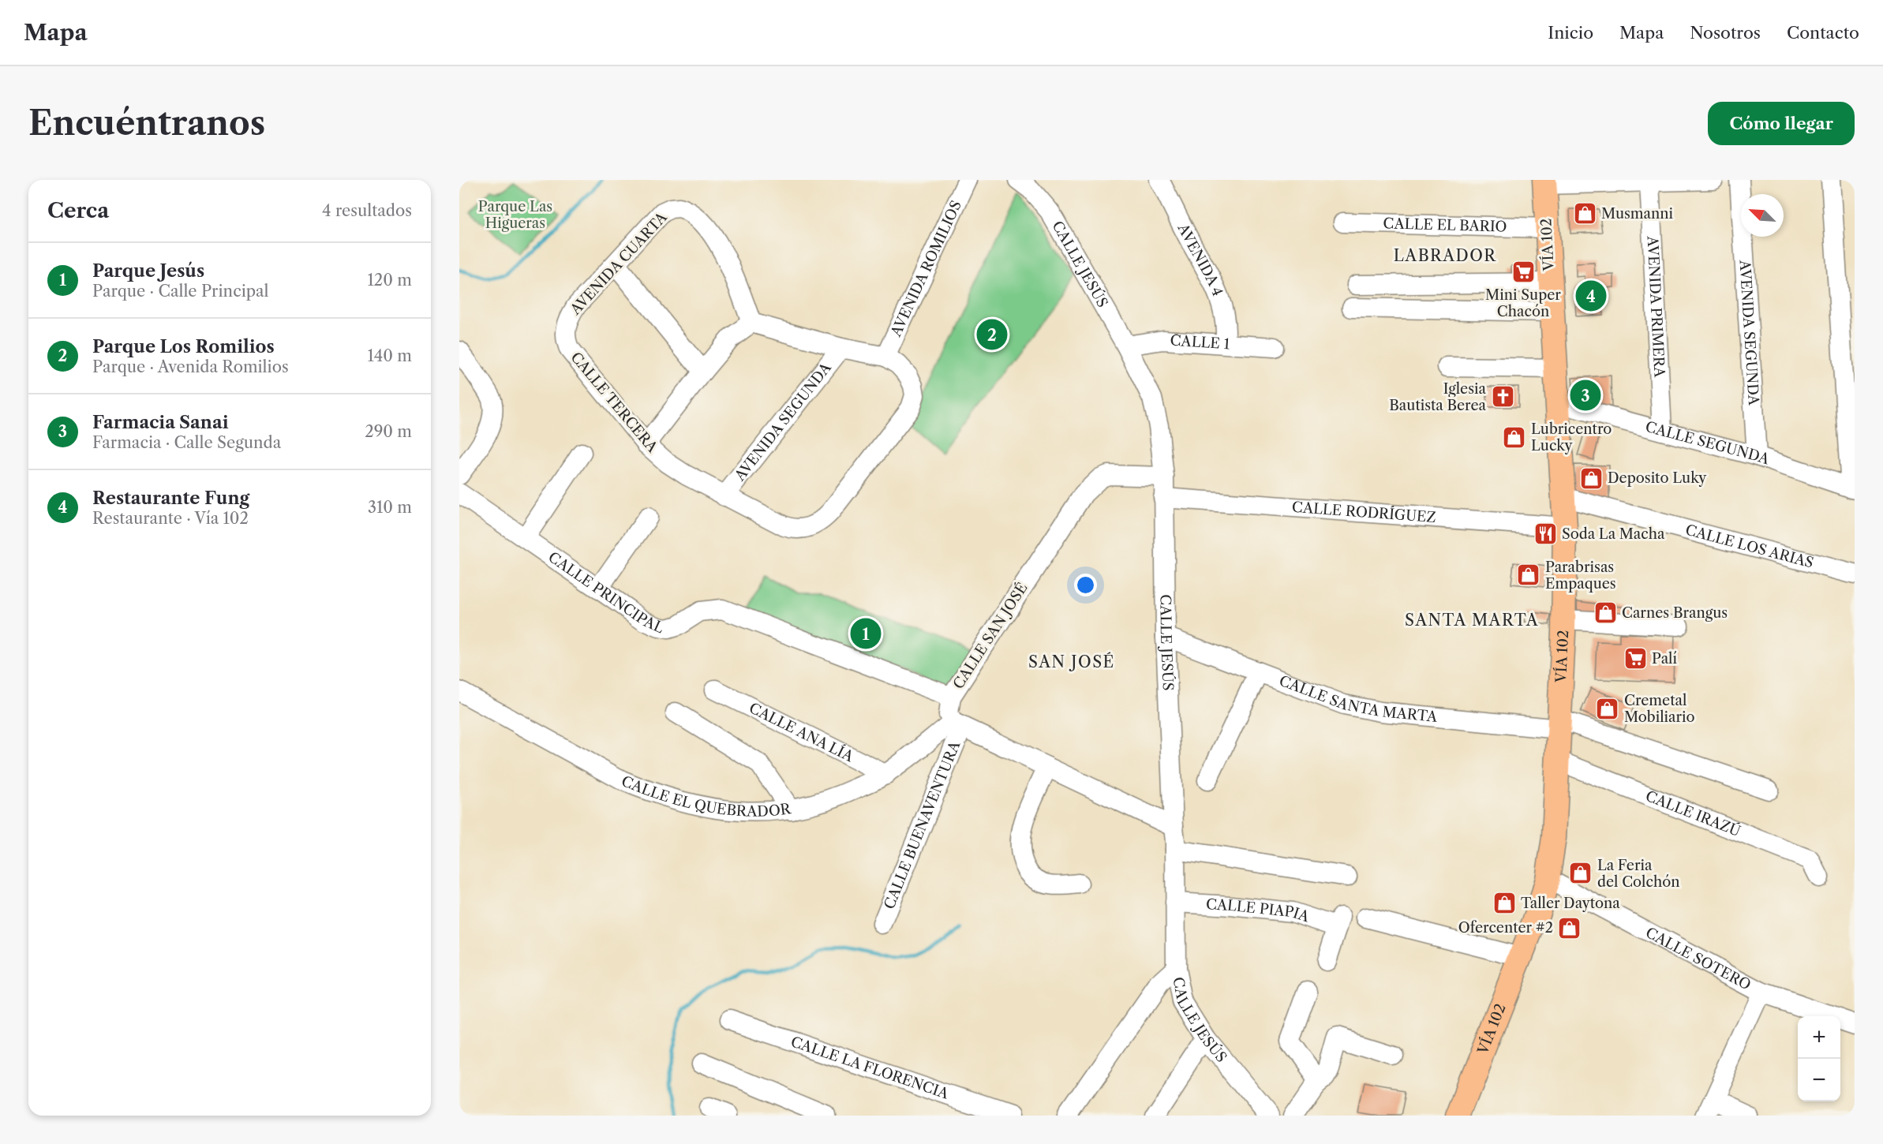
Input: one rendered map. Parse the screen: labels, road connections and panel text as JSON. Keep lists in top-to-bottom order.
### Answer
{
  "streets": {
    "main road": ["VÍA 102"],
    "street": [
      "CALLE EL BARIO",
      "AVENIDA 4",
      "AVENIDA CUARTA",
      "CALLE JESÚS",
      "AVENIDA ROMILIOS",
      "AVENIDA PRIMERA",
      "AVENIDA SEGUNDA",
      "CALLE 1",
      "CALLE TERCERA",
      "CALLE SEGUNDA",
      "CALLE RODRÍGUEZ",
      "CALLE LOS ARIAS",
      "CALLE PRINCIPAL",
      "CALLE SAN JOSÉ",
      "CALLE SANTA MARTA",
      "CALLE ANA LÍA",
      "CALLE EL QUEBRADOR",
      "CALLE IRAZÚ",
      "CALLE BUENAVENTURA",
      "CALLE PIAPIA",
      "CALLE SOTERO",
      "CALLE LA FLORENCIA"
    ]
  },
  "crossings": [
    ["CALLE EL BARIO", "VÍA 102"],
    ["VÍA 102", "CALLE SEGUNDA"],
    ["VÍA 102", "CALLE RODRÍGUEZ"],
    ["VÍA 102", "CALLE LOS ARIAS"],
    ["VÍA 102", "CALLE SANTA MARTA"],
    ["VÍA 102", "CALLE IRAZÚ"],
    ["VÍA 102", "CALLE SOTERO"],
    ["AVENIDA 4", "CALLE 1"],
    ["AVENIDA CUARTA", "CALLE TERCERA"],
    ["CALLE JESÚS", "CALLE 1"],
    ["CALLE JESÚS", "CALLE RODRÍGUEZ"],
    ["CALLE JESÚS", "CALLE SAN JOSÉ"],
    ["CALLE JESÚS", "CALLE SANTA MARTA"],
    ["CALLE JESÚS", "CALLE PIAPIA"],
    ["AVENIDA ROMILIOS", "CALLE TERCERA"],
    ["AVENIDA PRIMERA", "CALLE SEGUNDA"],
    ["AVENIDA SEGUNDA", "CALLE TERCERA"],
    ["AVENIDA SEGUNDA", "CALLE SEGUNDA"],
    ["CALLE PRINCIPAL", "CALLE SAN JOSÉ"],
    ["CALLE SAN JOSÉ", "CALLE EL QUEBRADOR"],
    ["CALLE SAN JOSÉ", "CALLE BUENAVENTURA"],
    ["CALLE ANA LÍA", "CALLE EL QUEBRADOR"],
    ["CALLE EL QUEBRADOR", "CALLE BUENAVENTURA"]
  ],
  "districts": ["LABRADOR", "SANTA MARTA", "SAN JOSÉ"],
  "parks": ["Parque Las Higueras"],
  "places": {
    "shop": [
      "Musmanni",
      "Lubricentro Lucky",
      "Deposito Luky",
      "Parabrisas Empaques",
      "Carnes Brangus",
      "Cremetal Mobiliario",
      "La Feria del Colchón",
      "Taller Daytona",
      "Ofercenter #2"
    ],
    "supermarket": ["Mini Super Chacón", "Palí"],
    "church": ["Iglesia Bautista Berea"],
    "restaurant": ["Soda La Macha"]
  },
  "north": "top left",
  "page": {
    "header": "Mapa",
    "nav": [
      "Inicio",
      "Mapa",
      "Nosotros",
      "Contacto"
    ],
    "buttons": "Cómo llegar",
    "title": "Encuéntranos",
    "heading": ["Cerca", "4 resultados"],
    "list": [
      {
        "mark": "1",
        "name": "Parque Jesús",
        "note": "Parque · Calle Principal",
        "value": "120 m"
      },
      {
        "mark": "2",
        "name": "Parque Los Romilios",
        "note": "Parque · Avenida Romilios",
        "value": "140 m"
      },
      {
        "mark": "3",
        "name": "Farmacia Sanai",
        "note": "Farmacia · Calle Segunda",
        "value": "290 m"
      },
      {
        "mark": "4",
        "name": "Restaurante Fung",
        "note": "Restaurante · Vía 102",
        "value": "310 m"
      }
    ],
    "pins": [
      "4",
      "2",
      "3",
      "1"
    ],
    "map_buttons": ["+", "−"]
  }
}
